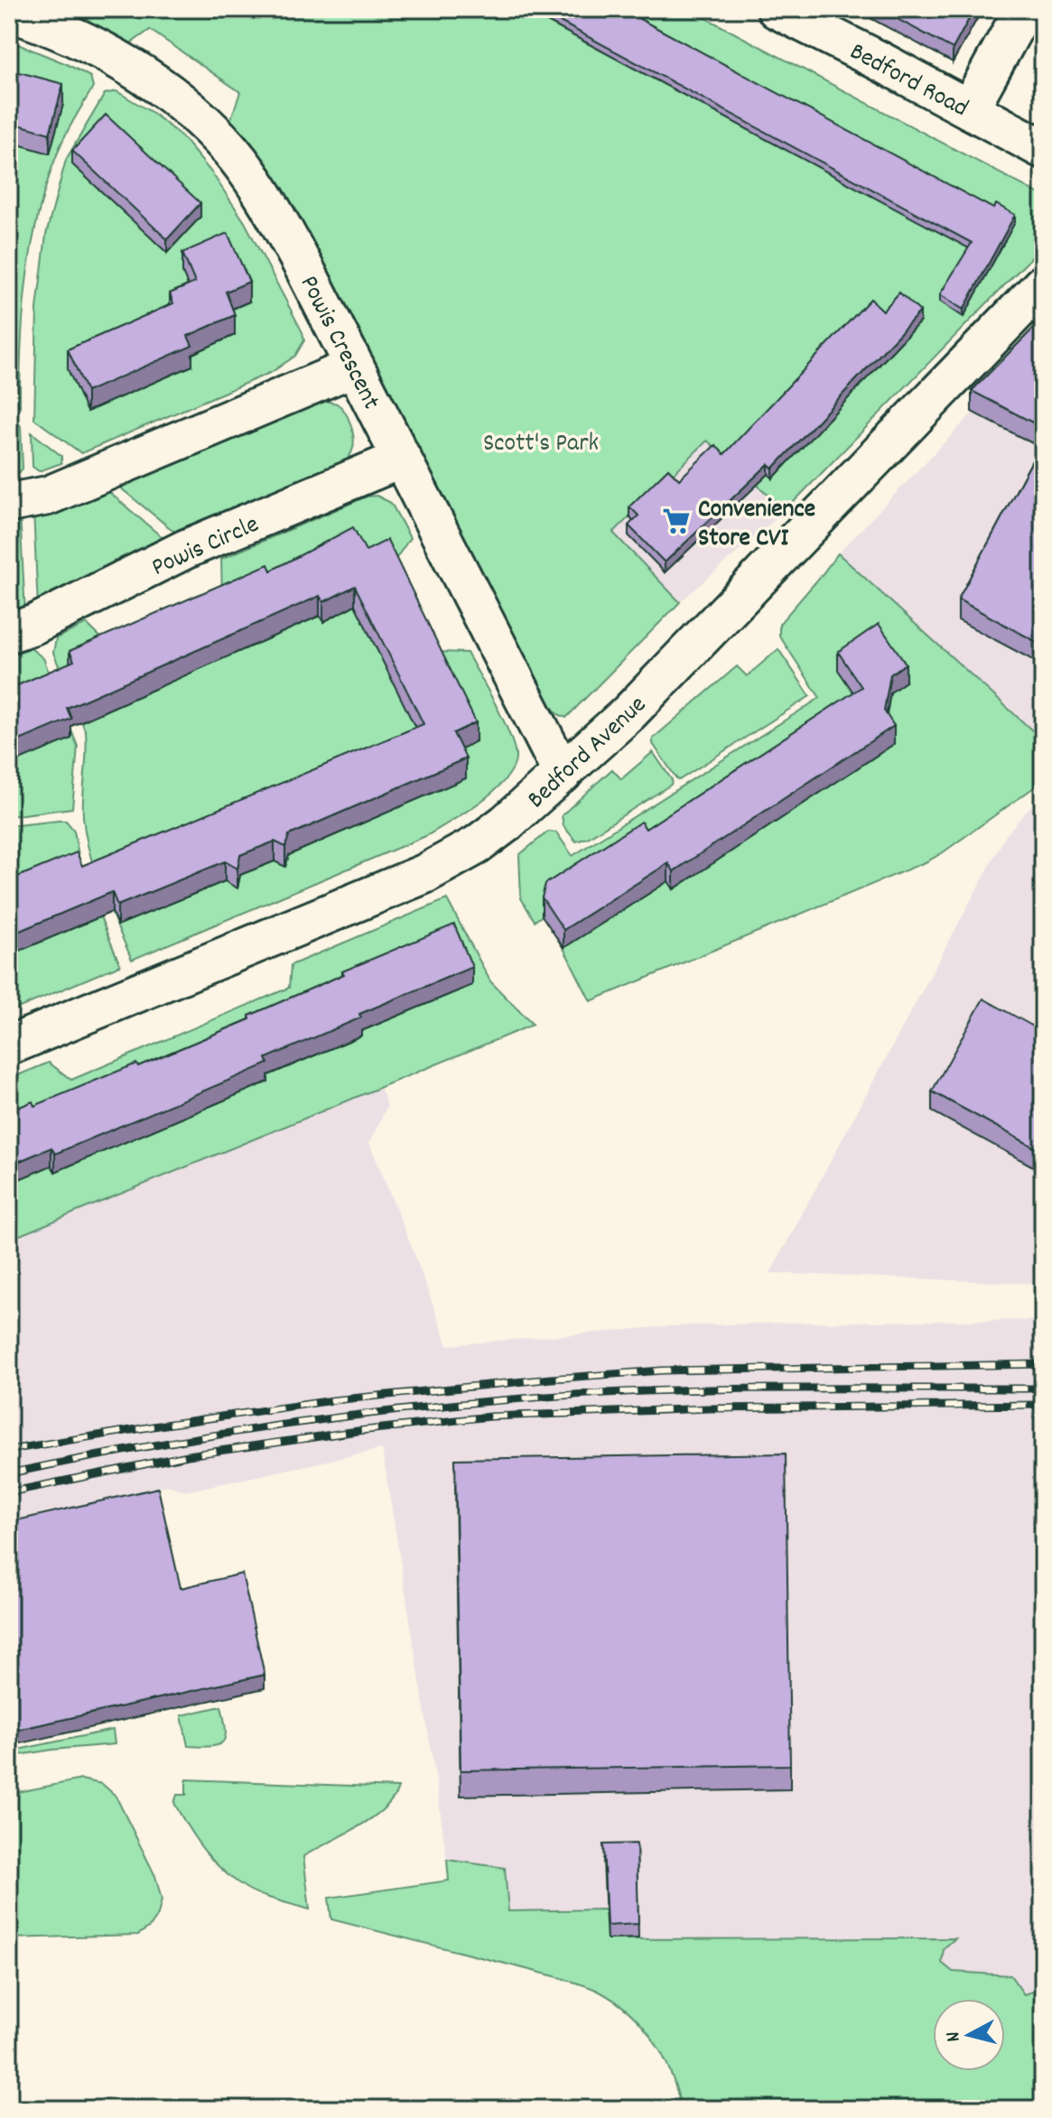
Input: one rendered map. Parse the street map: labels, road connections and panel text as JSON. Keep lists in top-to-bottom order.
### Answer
{
  "streets": {
    "street": [
      "Bedford Road",
      "Powis Crescent",
      "Powis Circle",
      "Bedford Avenue"
    ]
  },
  "crossings": [
    ["Powis Crescent", "Powis Circle"],
    ["Powis Crescent", "Bedford Avenue"]
  ],
  "parks": ["Scott's Park"],
  "places": {
    "supermarket": ["Convenience Store CVI"]
  },
  "north": "left"
}
